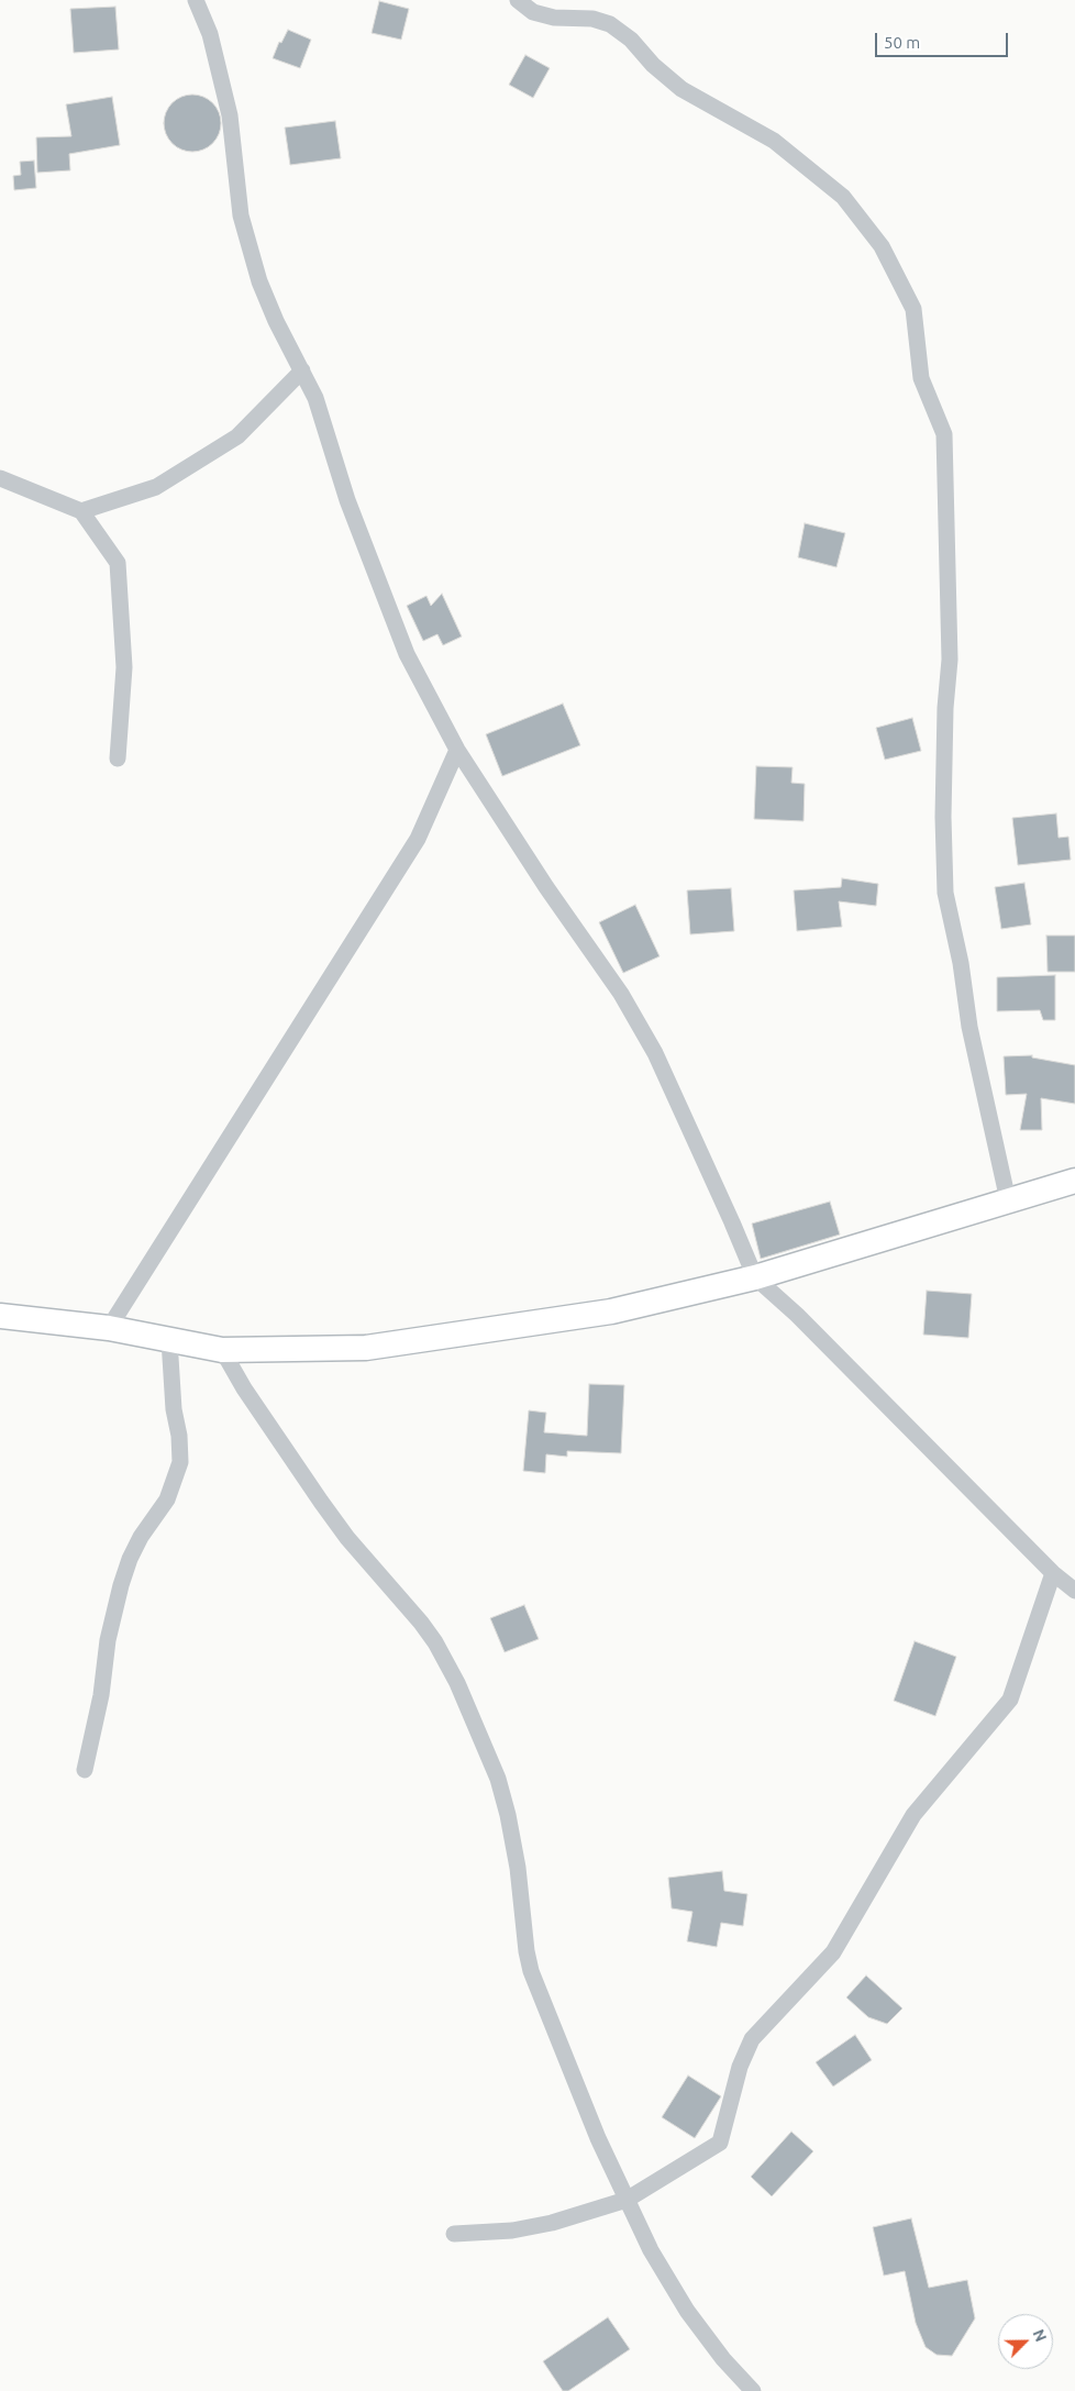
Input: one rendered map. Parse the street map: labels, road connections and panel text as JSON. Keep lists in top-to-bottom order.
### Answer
{
  "scale_bar": "50 m",
  "north": "top right"
}
